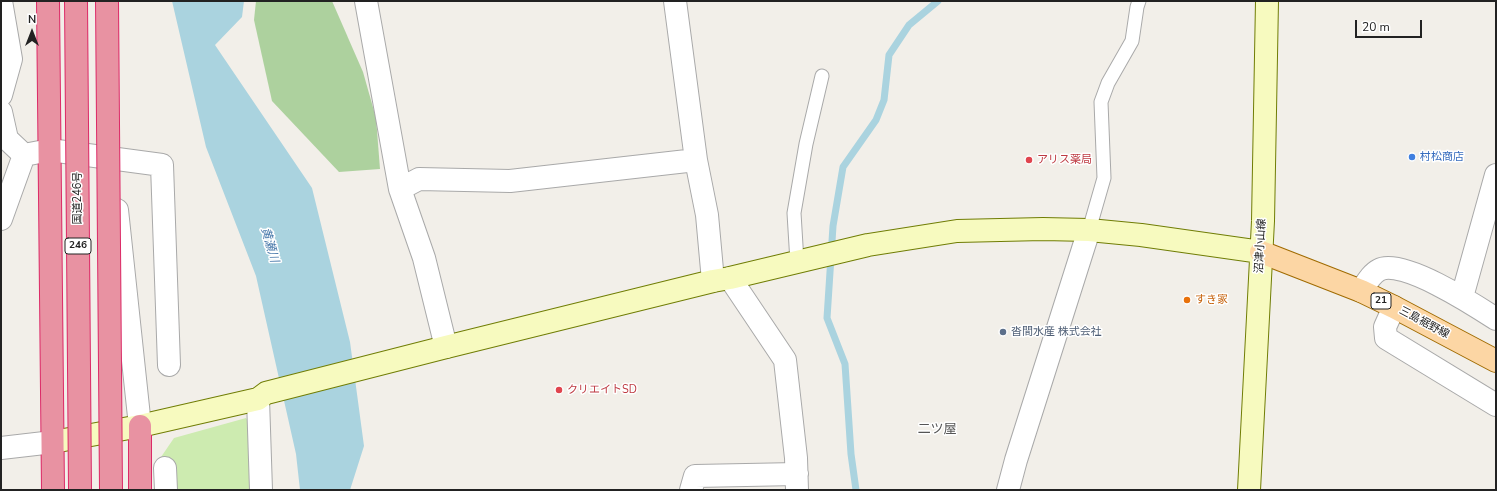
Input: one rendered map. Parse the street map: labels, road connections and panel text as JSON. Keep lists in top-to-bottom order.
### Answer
{
  "streets": {
    "highway": ["国道246号", "246"],
    "main road": ["21", "三島裾野線"],
    "street": ["沼津小山線"]
  },
  "crossings": [
    ["沼津小山線", "三島裾野線"]
  ],
  "districts": ["二ツ屋"],
  "water": ["黄瀬川"],
  "places": [
    "村松商店",
    "アリス薬局",
    "すき家",
    "沓間水産 株式会社",
    "クリエイトSD"
  ],
  "scale_bar": "20 m",
  "north": "top"
}
